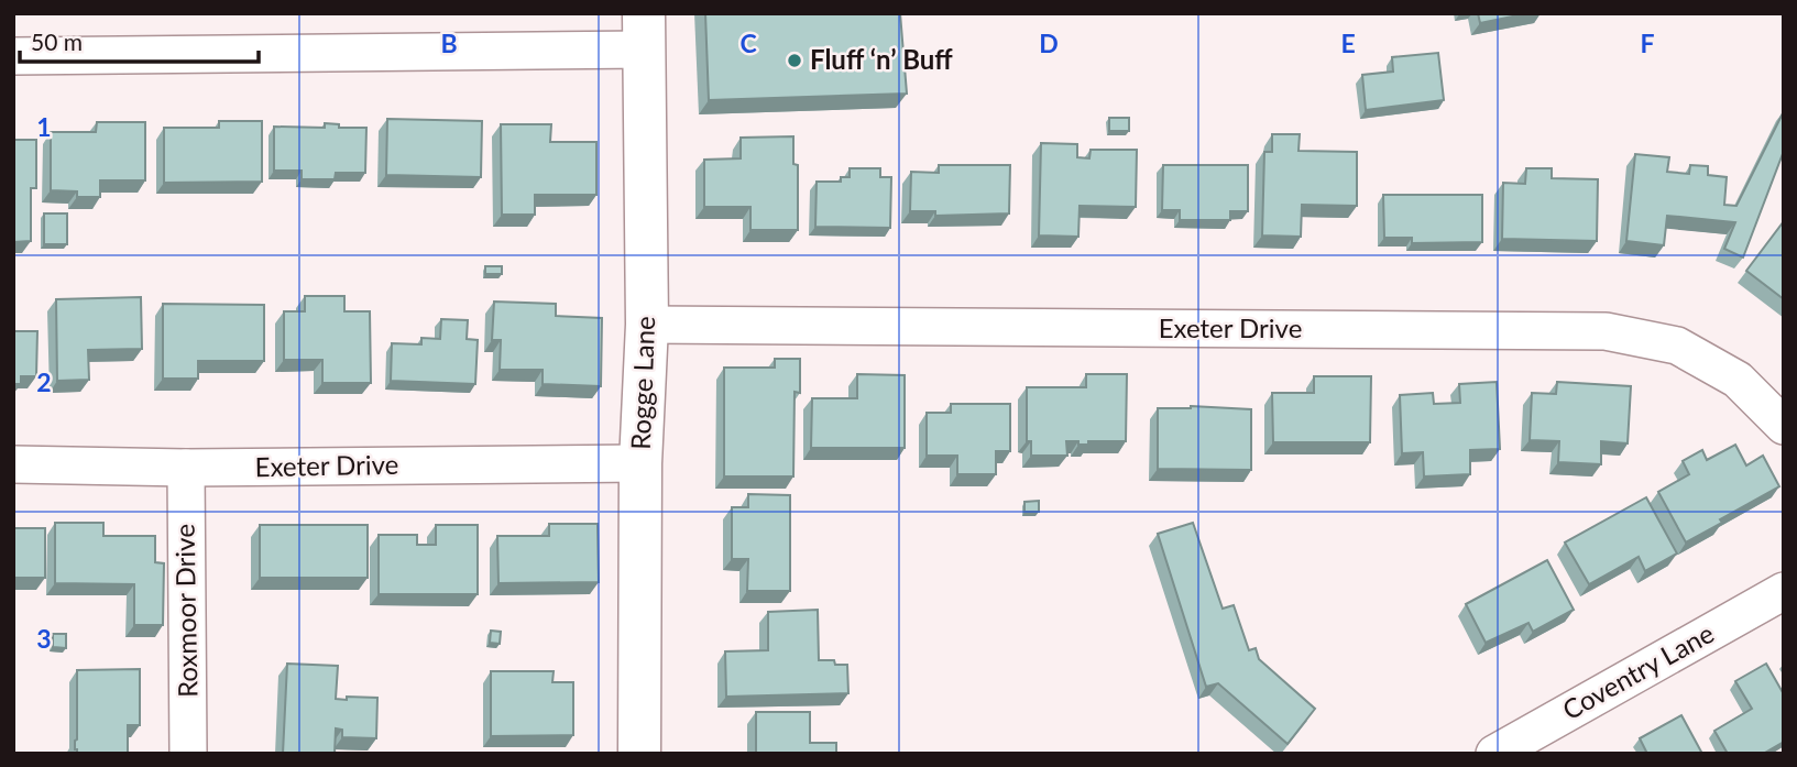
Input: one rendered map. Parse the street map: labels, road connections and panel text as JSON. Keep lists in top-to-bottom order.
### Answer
{
  "streets": {
    "street": [
      "Exeter Drive",
      "Rogge Lane",
      "Roxmoor Drive",
      "Coventry Lane"
    ]
  },
  "crossings": [
    ["Exeter Drive", "Rogge Lane"],
    ["Exeter Drive", "Roxmoor Drive"]
  ],
  "places": ["Fluff ‘n’ Buff"],
  "scale_bar": "50 m",
  "grid": {
    "columns": [
      "B",
      "C",
      "D",
      "E",
      "F"
    ],
    "rows": ["1", "2", "3"]
  }
}
